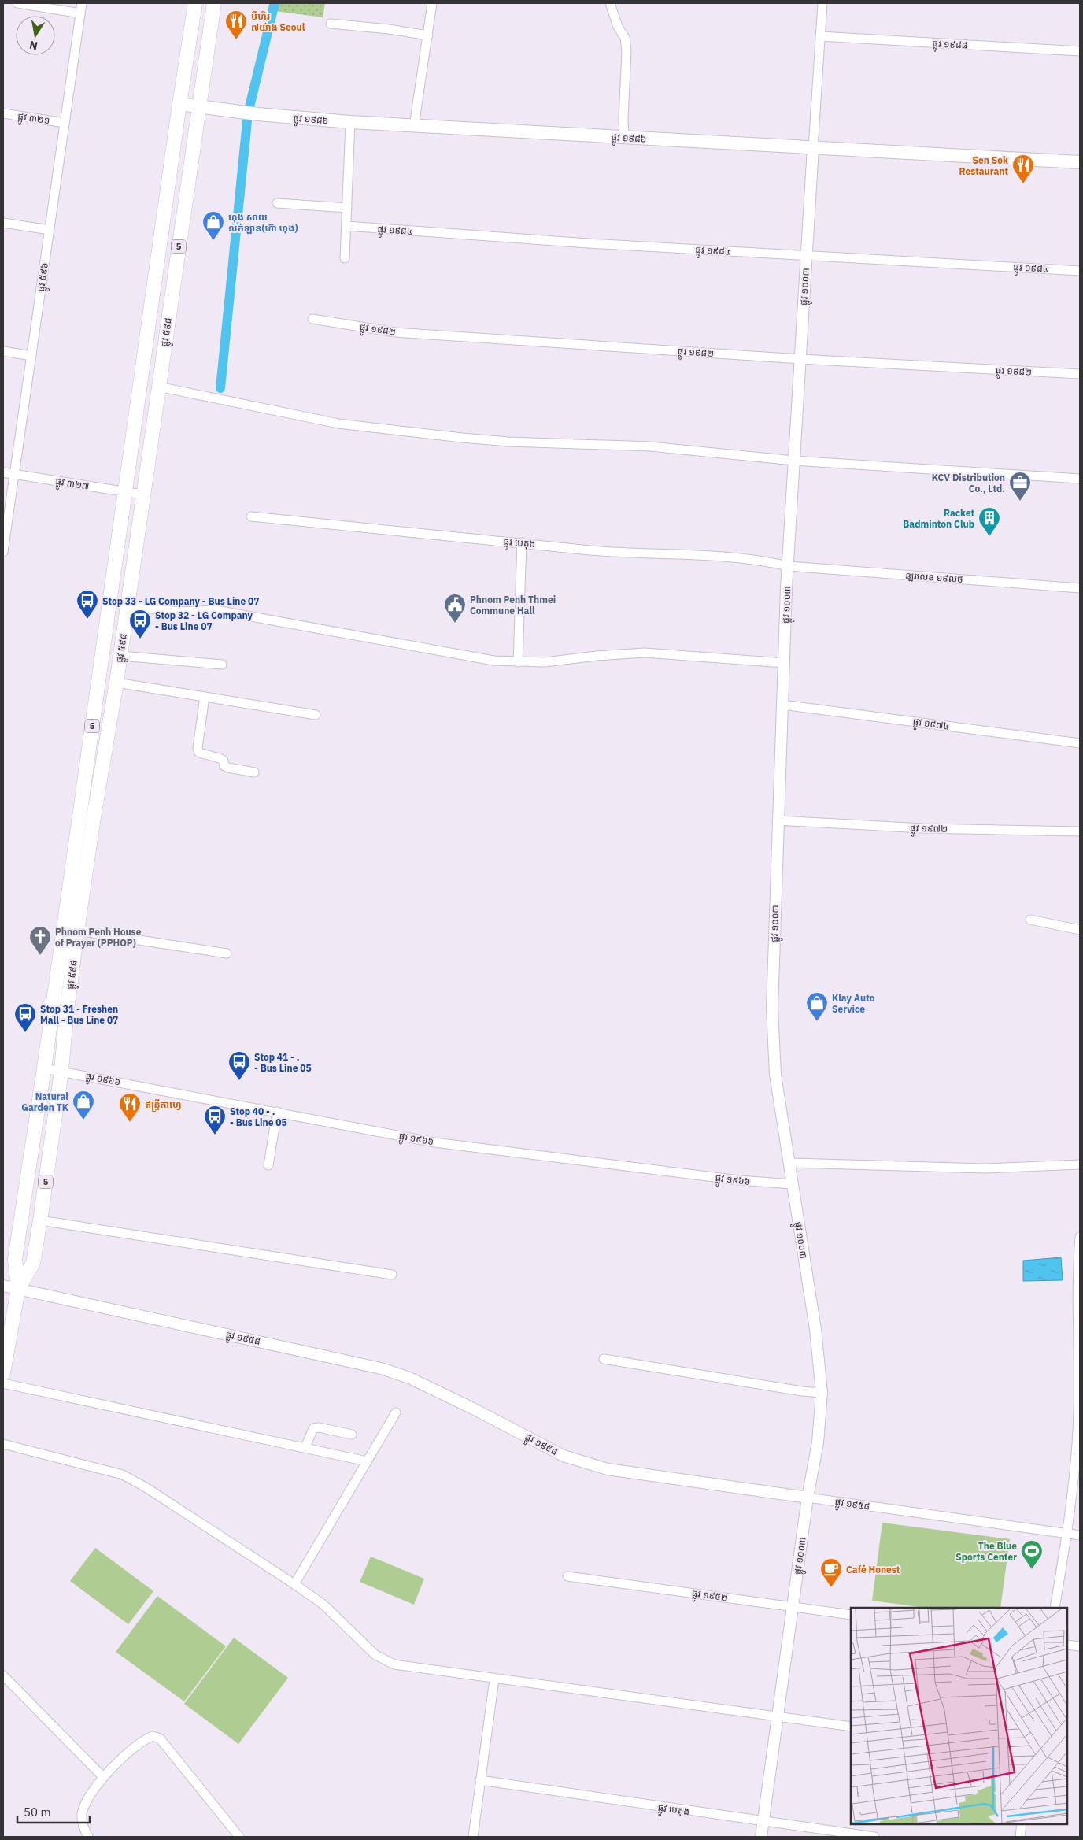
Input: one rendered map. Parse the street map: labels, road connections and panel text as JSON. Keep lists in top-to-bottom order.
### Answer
{
  "streets": {
    "main road": ["ផ្លូវ ១៩៨៦", "5", "ផ្លូវ ៥៩៨"],
    "street": [
      "ផ្លុវ ១៩៨៨",
      "ផ្លូវ ៣២១",
      "ផ្លូវ ១៩៨៤",
      "ផ្លូវ ៥៩៦",
      "ផ្លូវ ១០០៣",
      "ផ្លូវ ១៩៨២",
      "ផ្លូវ ៣២៧",
      "ផ្លូវ បេតុង",
      "ន្ឡរលេខ ១៩លថ",
      "ផ្លូវ ១៩៧៤",
      "ផ្លូវ ១៩៧២",
      "ផ្លូវ ១៩៦៦",
      "ផ្លូវ ១៩៥៨",
      "ផ្លូវ ១៩៥២"
    ]
  },
  "crossings": [
    ["ផ្លុវ ១៩៨៨", "ផ្លូវ ១០០៣"],
    ["ផ្លូវ ៣២១", "ផ្លូវ ៥៩៦"],
    ["ផ្លូវ ១៩៨៦", "ផ្លូវ ១០០៣"],
    ["ផ្លូវ ១៩៨៦", "ផ្លូវ ៥៩៨"],
    ["ផ្លូវ ១៩៨៤", "ផ្លូវ ១០០៣"],
    ["ផ្លូវ ៥៩៦", "ផ្លូវ ៣២៧"],
    ["ផ្លូវ ១០០៣", "ផ្លូវ ១៩៨២"],
    ["ផ្លូវ ១០០៣", "ផ្លូវ បេតុង"],
    ["ផ្លូវ ១០០៣", "ន្ឡរលេខ ១៩លថ"],
    ["ផ្លូវ ១០០៣", "ផ្លូវ ១៩៧៤"],
    ["ផ្លូវ ១០០៣", "ផ្លូវ ១៩៧២"],
    ["ផ្លូវ ១០០៣", "ផ្លូវ ១៩៦៦"],
    ["ផ្លូវ ១០០៣", "ផ្លូវ ១៩៥៨"],
    ["ផ្លូវ ១០០៣", "ផ្លូវ ១៩៥២"],
    ["ផ្លូវ ៥៩៨", "ផ្លូវ ៣២៧"],
    ["ផ្លូវ ៥៩៨", "ផ្លូវ ១៩៦៦"],
    ["ផ្លូវ ៥៩៨", "ផ្លូវ ១៩៥៨"],
    ["ផ្លូវ បេតុង", "ន្ឡរលេខ ១៩លថ"]
  ],
  "places": {
    "restaurant": ["មីហិរ ៧យ៉ាង Seoul", "Sen Sok Restaurant", "ឥន្ទ្រីកាហ្វេ"],
    "shop": ["ហុង សាយ លក់ឡាន(ហ៊ា ហុង)", "Klay Auto Service", "Natural Garden TK"],
    "office": ["KCV Distribution Co., Ltd."],
    "building": ["Racket Badminton Club"],
    "bus stop": [
      "Stop 33 - LG Company - Bus Line 07",
      "Stop 32 - LG Company - Bus Line 07",
      "Stop 31 - Freshen Mall - Bus Line 07",
      "Stop 41 - . - Bus Line 05",
      "Stop 40 - . - Bus Line 05"
    ],
    "public building": ["Phnom Penh Thmei Commune Hall"],
    "church": ["Phnom Penh House of Prayer (PPHOP)"],
    "sports": ["The Blue Sports Center"],
    "cafe": ["Café Honest"]
  },
  "scale_bar": "50 m",
  "north": "bottom"
}
